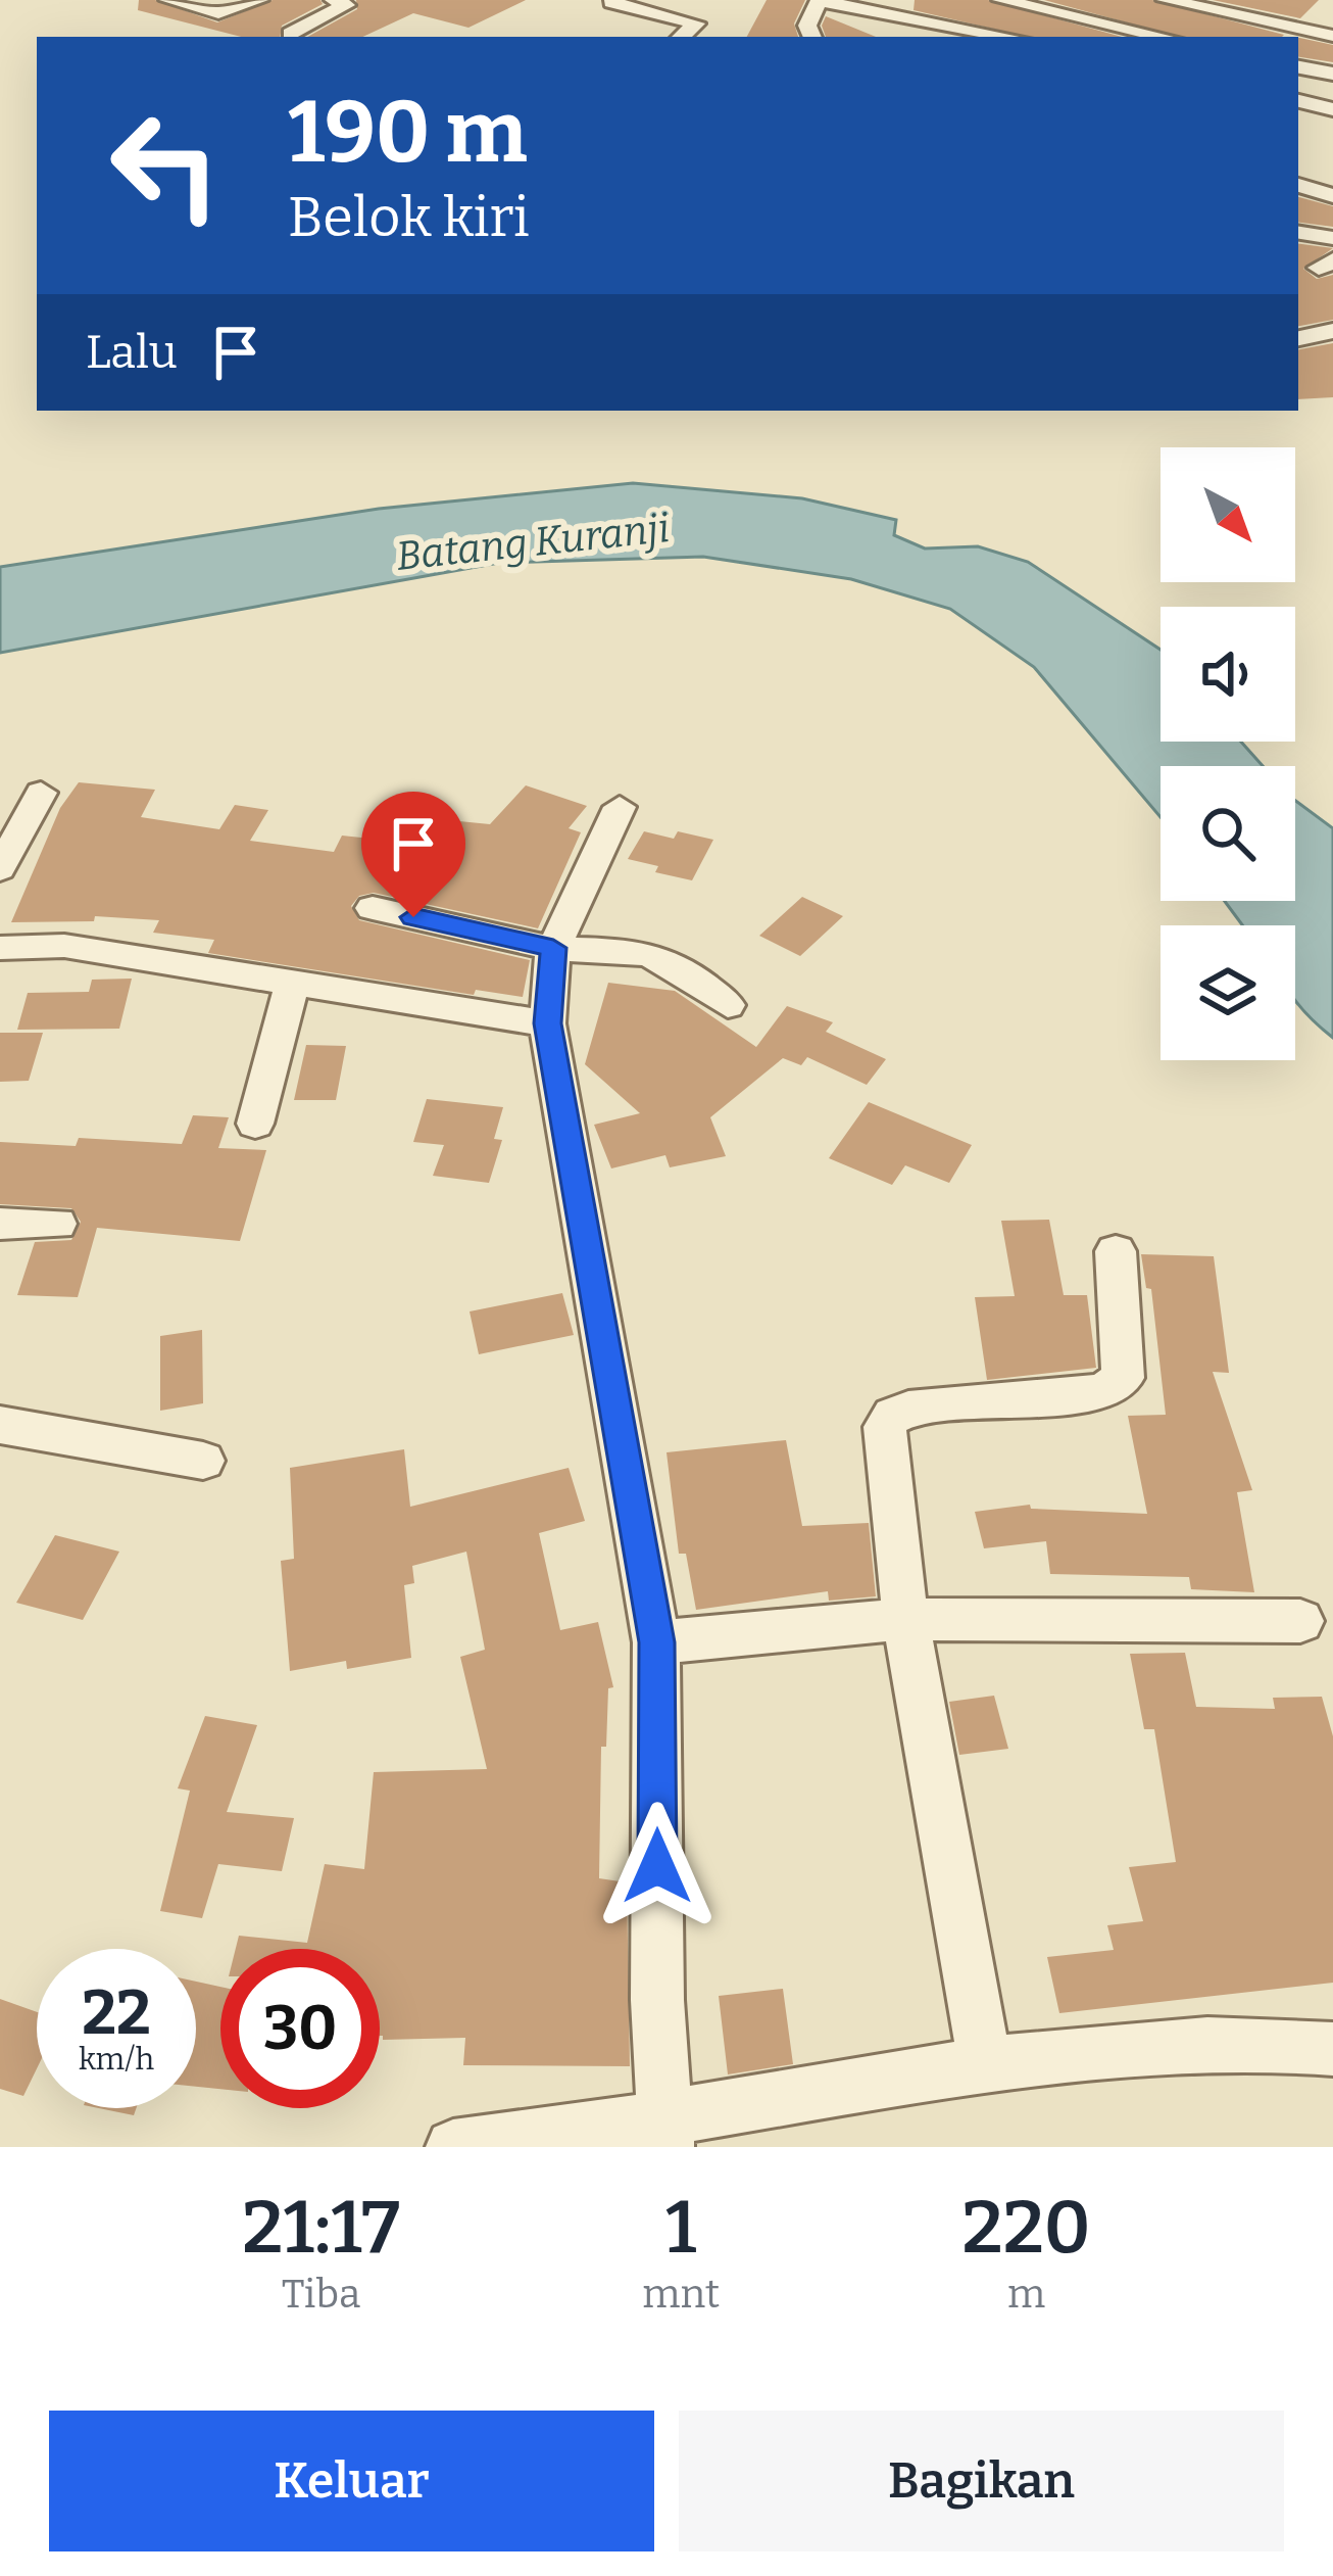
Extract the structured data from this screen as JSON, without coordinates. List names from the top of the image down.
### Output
{
  "water": ["Batang Kuranji"],
  "north": "bottom right",
  "page": {
    "turn": ["190 m", "Belok kiri"],
    "then": "Lalu",
    "speed": "22 km/h",
    "limit": "30",
    "eta": [
      "21:17",
      "Tiba",
      "1",
      "mnt",
      "220",
      "m"
    ],
    "buttons": ["Keluar", "Bagikan"]
  }
}
